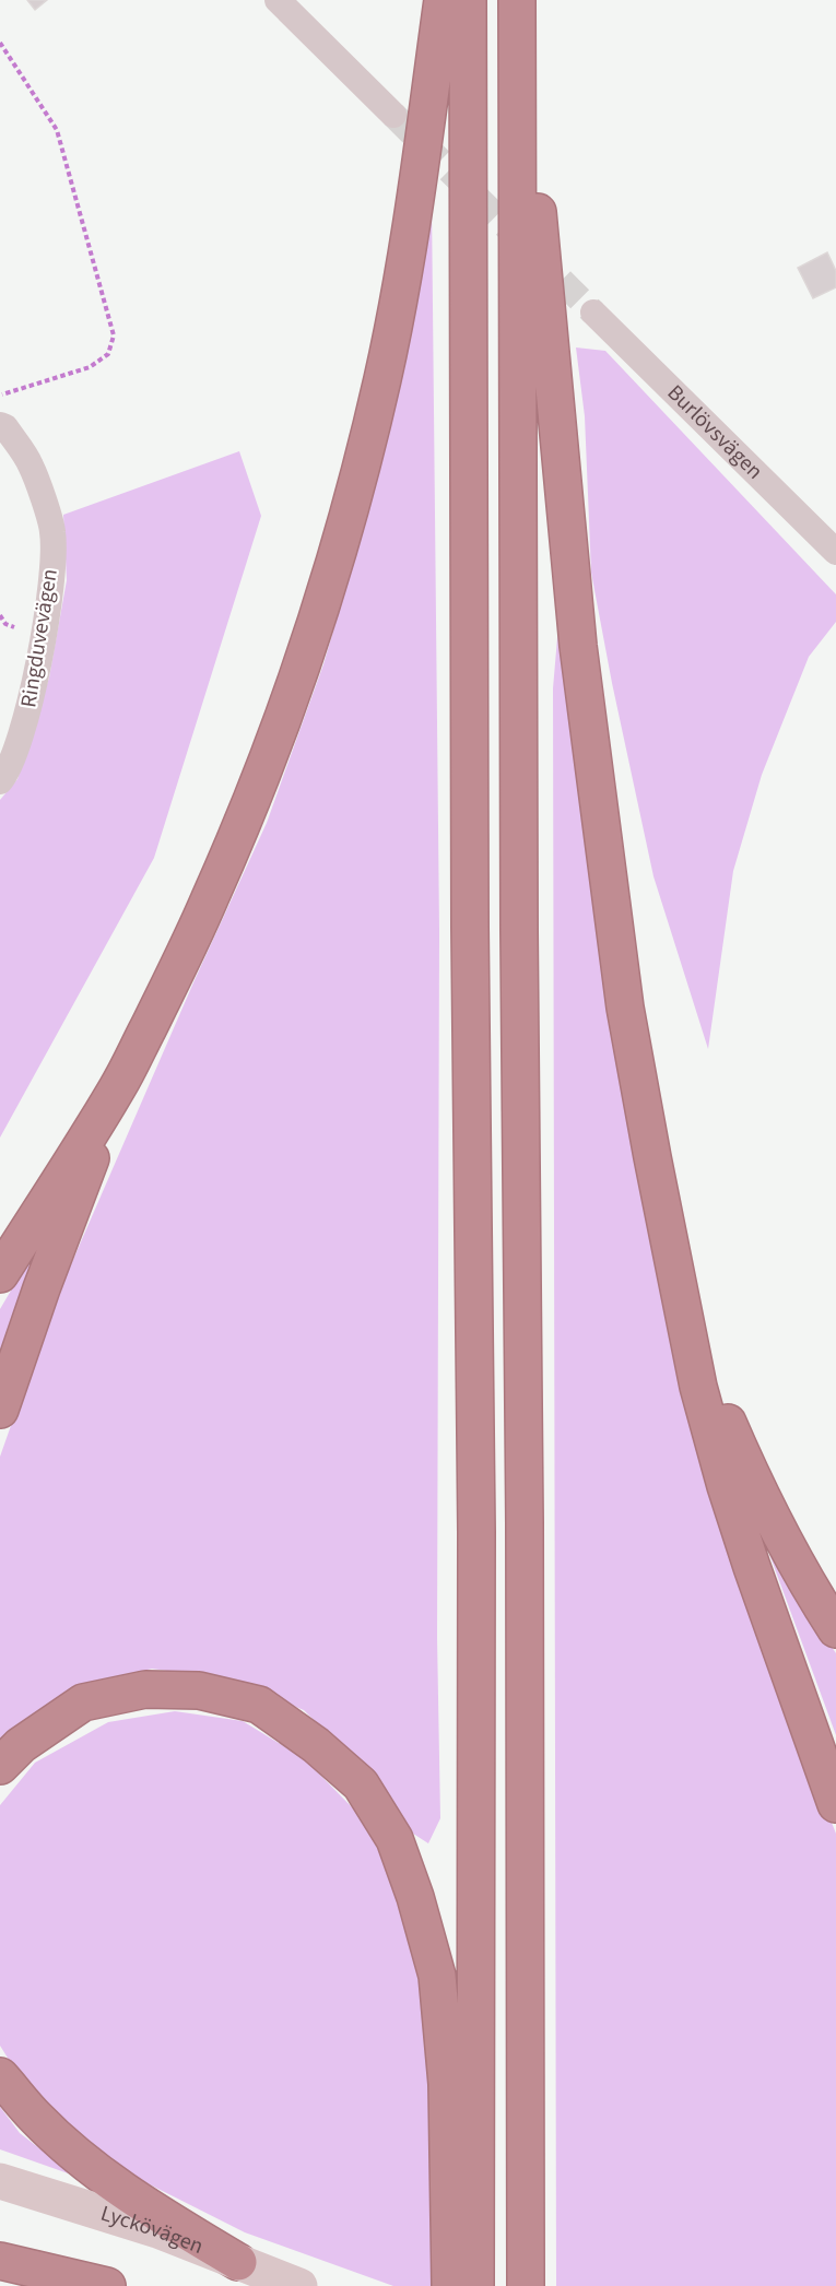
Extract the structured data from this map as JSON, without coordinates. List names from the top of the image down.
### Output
{
  "streets": {
    "main road": ["Lyckövägen"],
    "street": ["Burlövsvägen", "Ringduvevägen"]
  }
}
